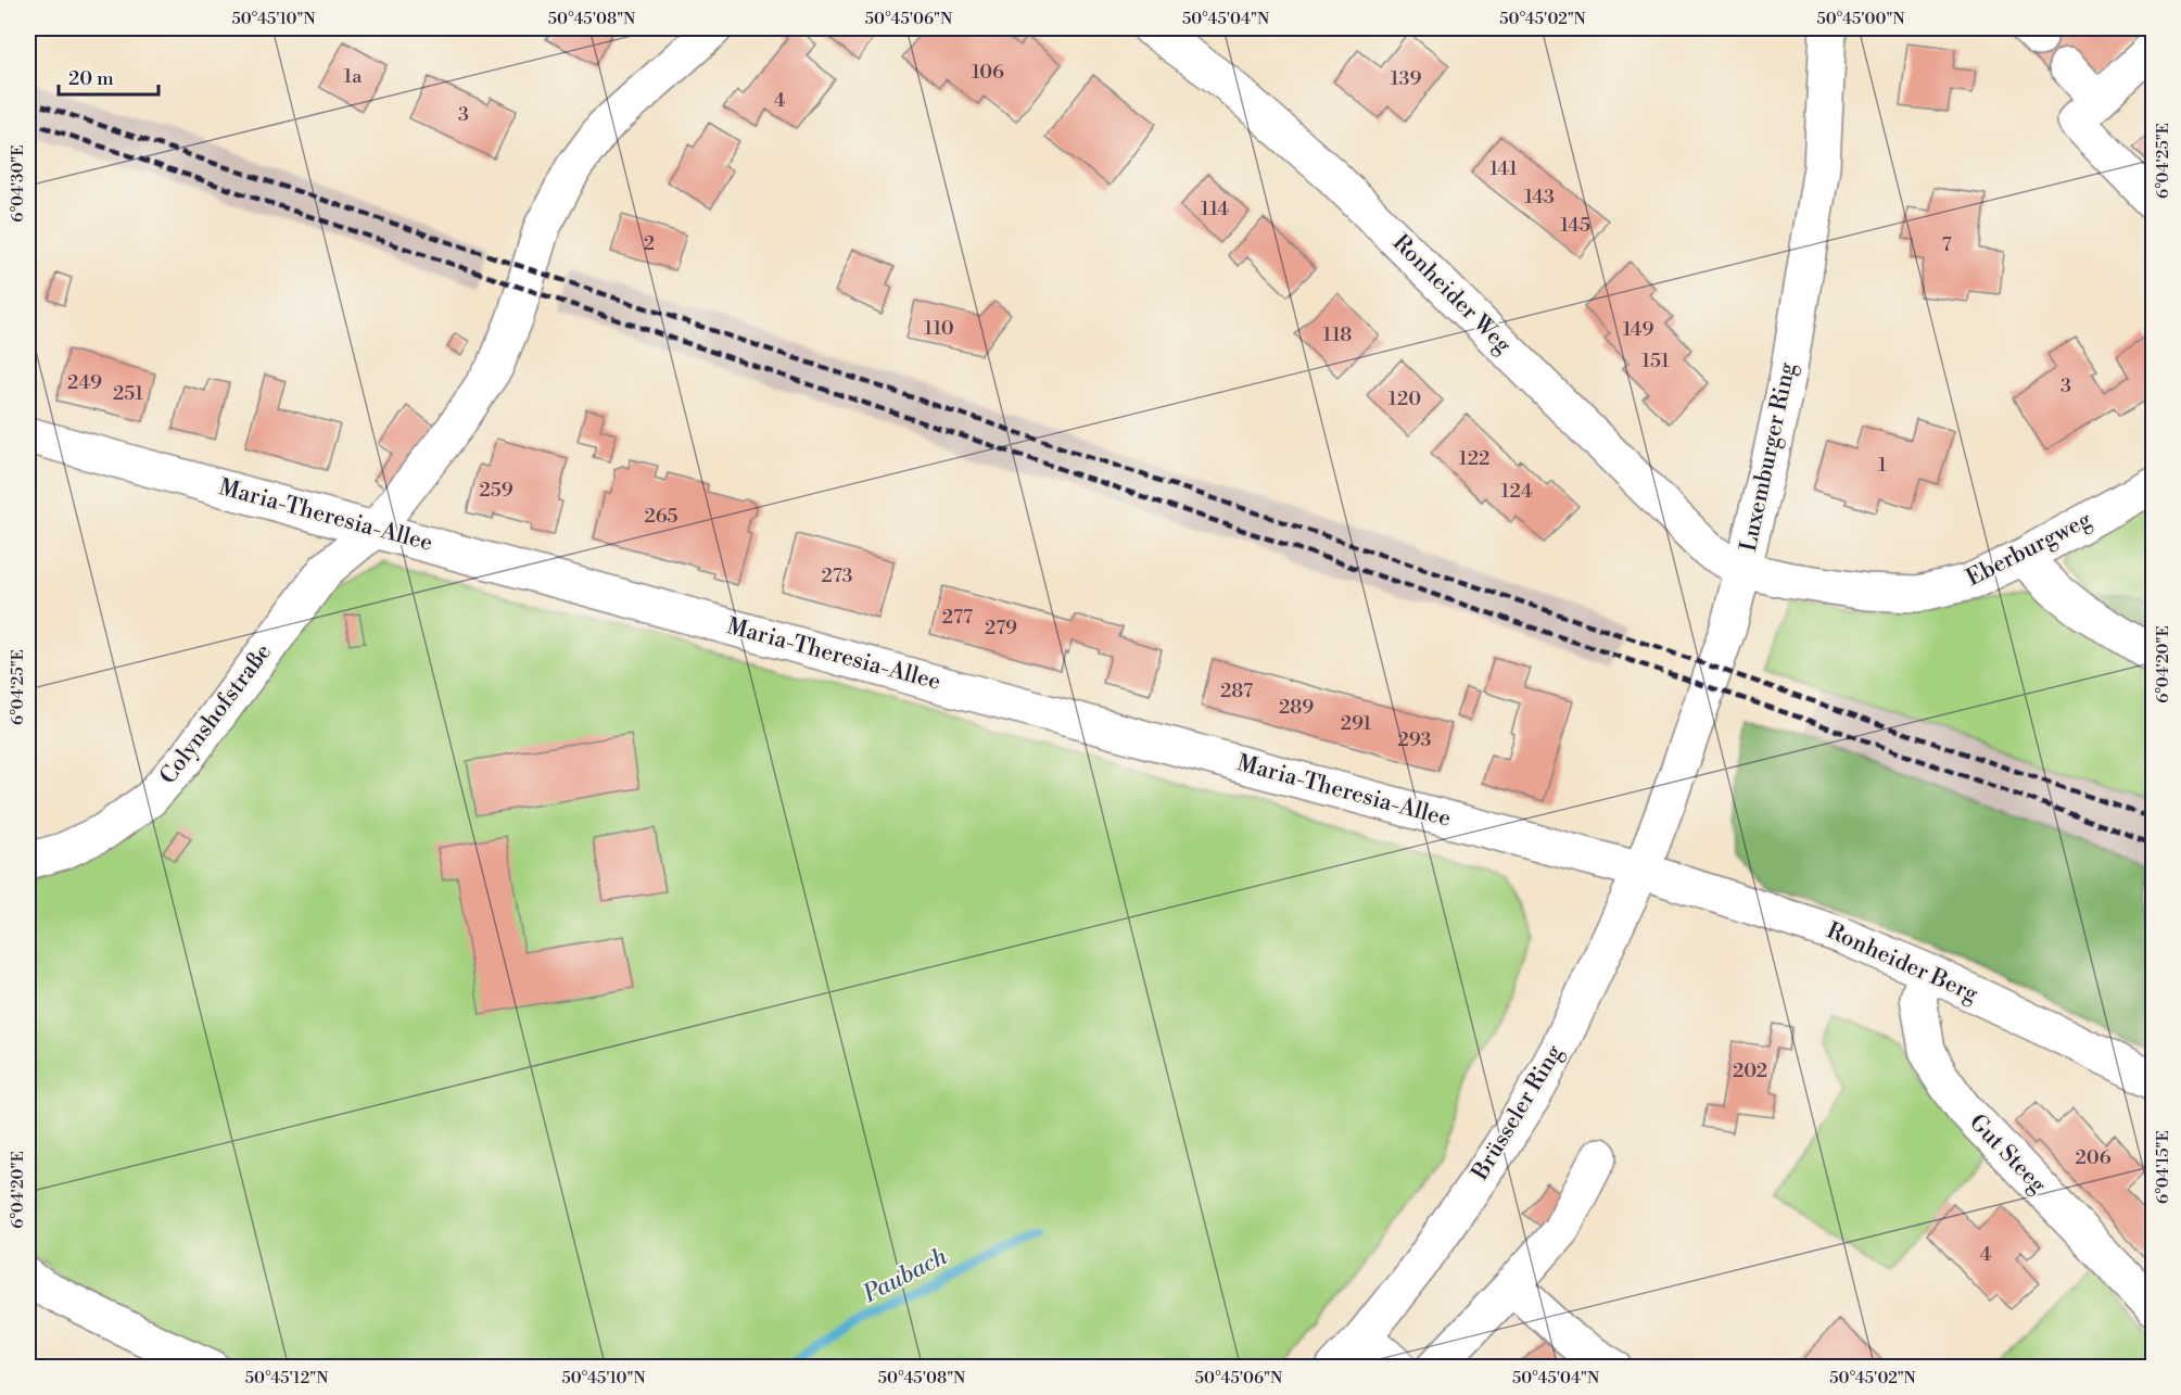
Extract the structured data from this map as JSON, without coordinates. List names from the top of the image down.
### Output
{
  "streets": {
    "street": [
      "Ronheider Weg",
      "Luxemburger Ring",
      "Maria-Theresia-Allee",
      "Eberburgweg",
      "Colynshofstraße",
      "Ronheider Berg",
      "Brüsseler Ring",
      "Gut Steeg"
    ]
  },
  "crossings": [
    ["Ronheider Weg", "Luxemburger Ring"],
    ["Ronheider Weg", "Eberburgweg"],
    ["Luxemburger Ring", "Maria-Theresia-Allee"],
    ["Luxemburger Ring", "Eberburgweg"],
    ["Luxemburger Ring", "Ronheider Berg"],
    ["Luxemburger Ring", "Brüsseler Ring"],
    ["Maria-Theresia-Allee", "Colynshofstraße"],
    ["Maria-Theresia-Allee", "Ronheider Berg"],
    ["Maria-Theresia-Allee", "Brüsseler Ring"],
    ["Ronheider Berg", "Brüsseler Ring"],
    ["Ronheider Berg", "Gut Steeg"]
  ],
  "water": ["Paubach"],
  "house_numbers": [
    "106",
    "1a",
    "139",
    "4",
    "3",
    "141",
    "143",
    "114",
    "145",
    "2",
    "7",
    "110",
    "149",
    "118",
    "151",
    "249",
    "3",
    "251",
    "120",
    "122",
    "1",
    "259",
    "124",
    "265",
    "273",
    "277",
    "279",
    "287",
    "289",
    "291",
    "293",
    "202",
    "206",
    "4"
  ],
  "scale_bar": "20 m",
  "coordinates": [
    "50°45'10\"N",
    "50°45'08\"N",
    "50°45'06\"N",
    "50°45'04\"N",
    "50°45'02\"N",
    "50°45'00\"N",
    "6°04'25\"E",
    "6°04'30\"E",
    "6°04'20\"E",
    "6°04'15\"E",
    "50°45'12\"N"
  ]
}
